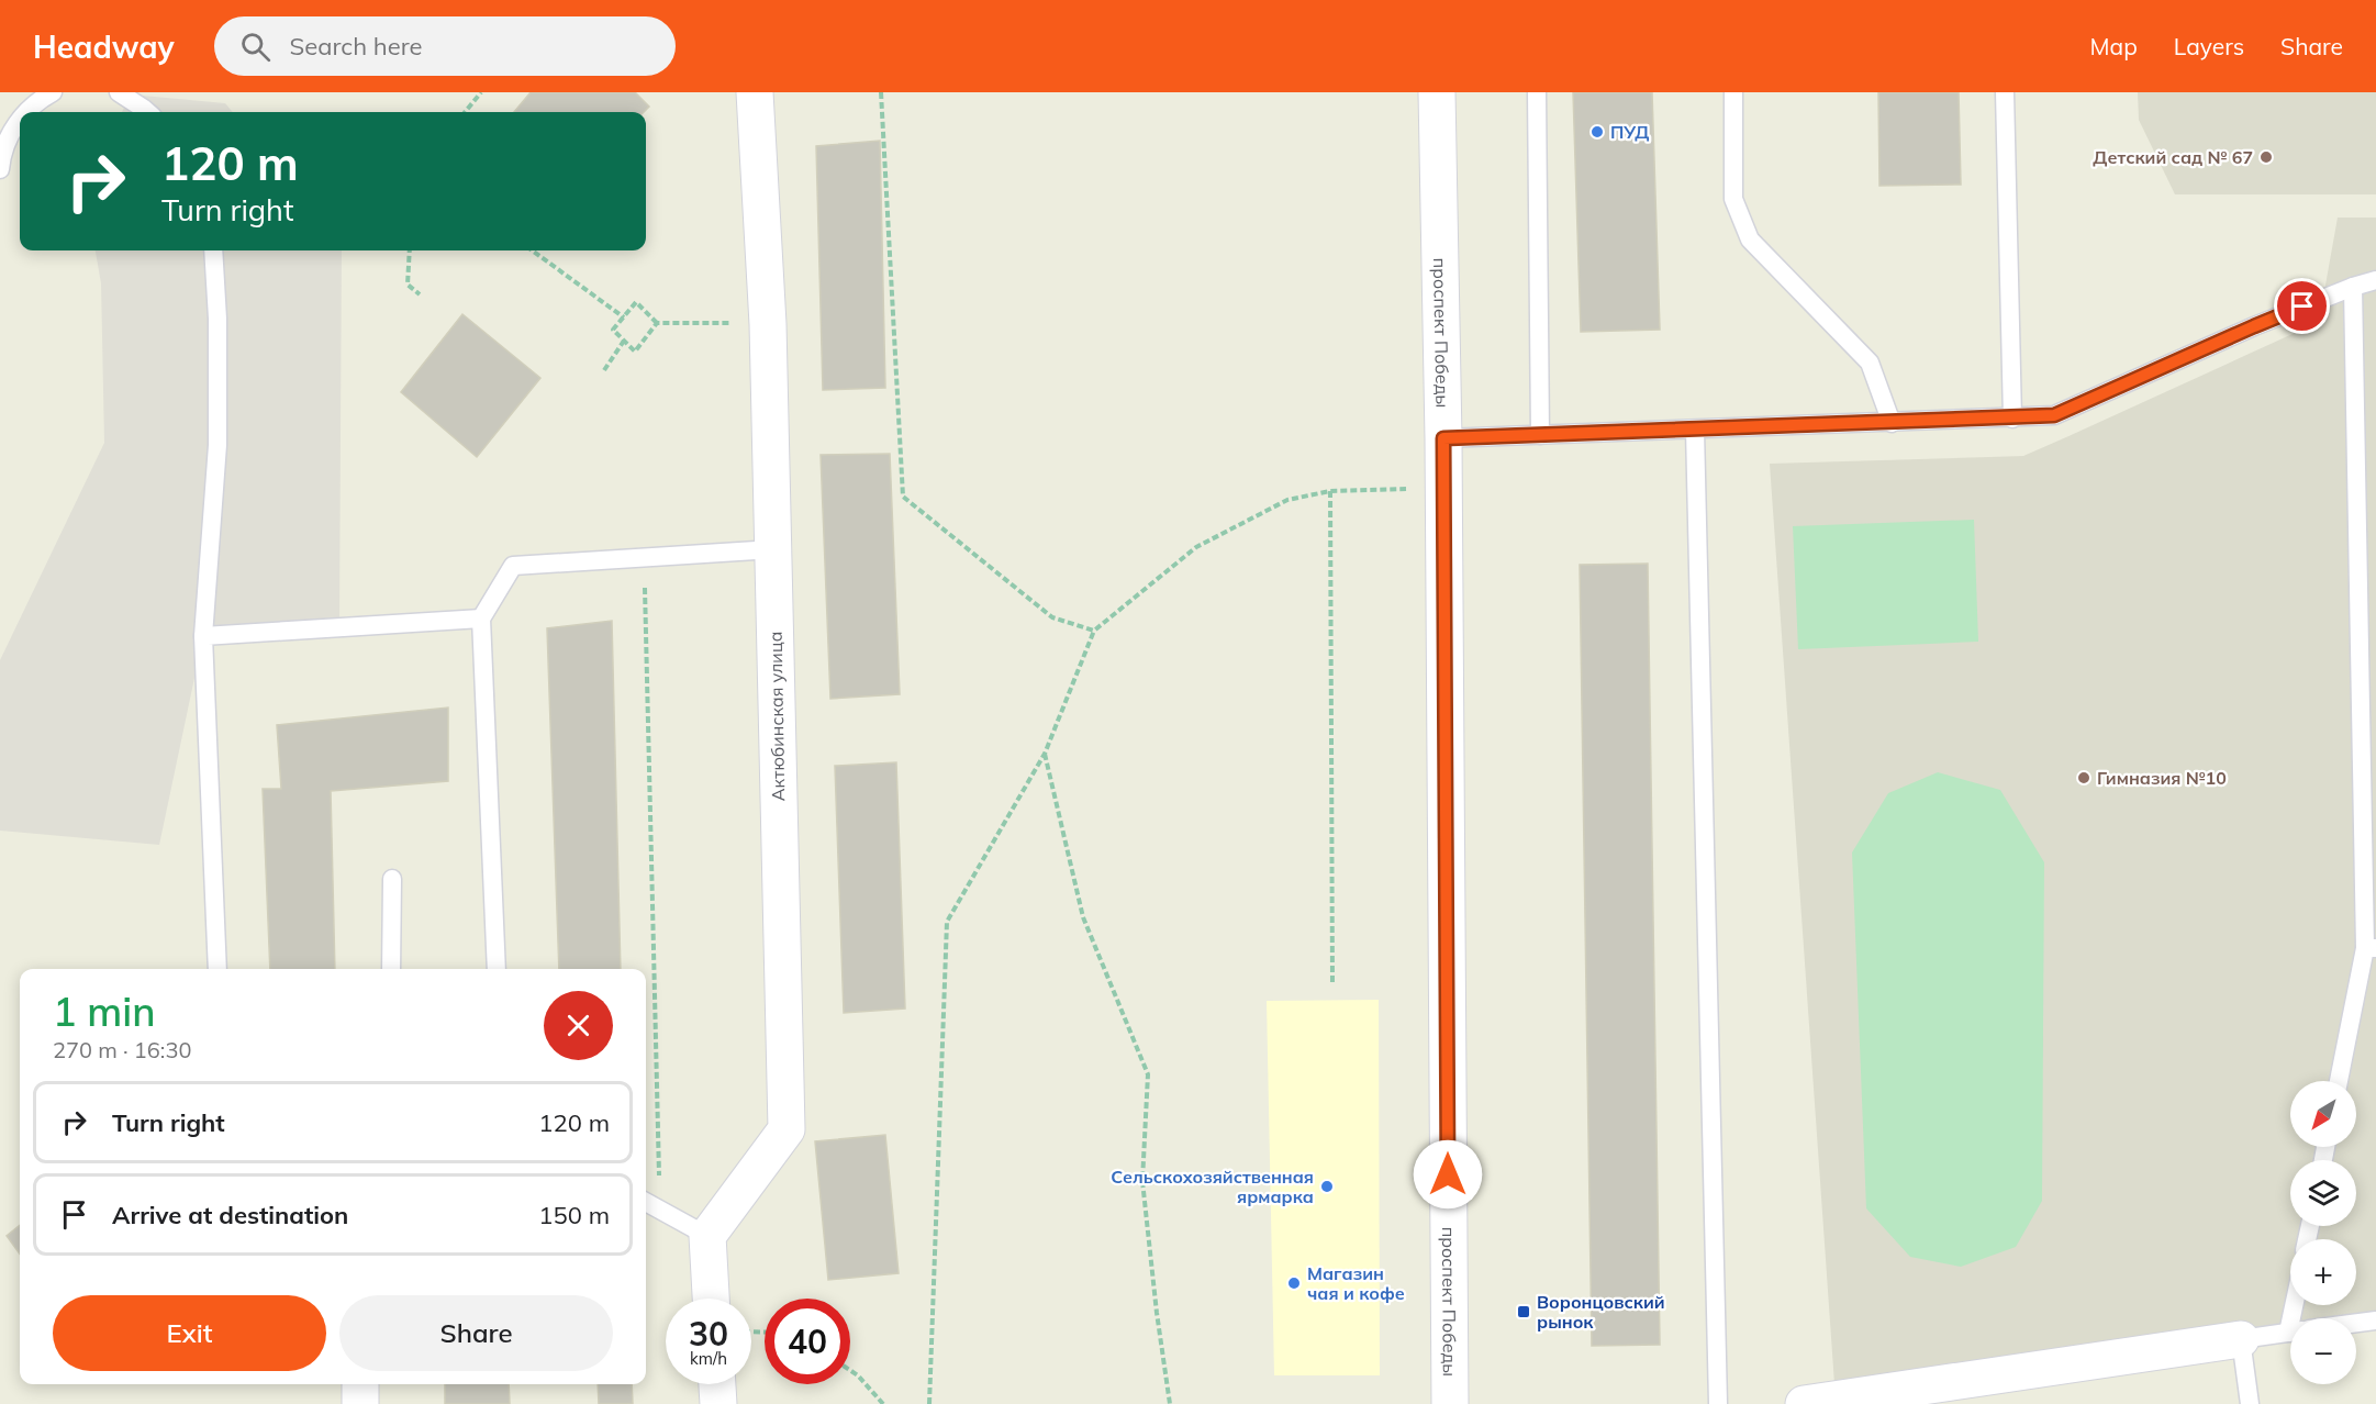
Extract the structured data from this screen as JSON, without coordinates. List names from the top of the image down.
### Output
{
  "streets": {
    "street": ["проспект Победы", "Актюбинская улица"]
  },
  "places": {
    "other": [
      "ПУД",
      "Детский сад № 67",
      "Гимназия №10",
      "Сельскохозяйственная ярмарка",
      "Магазин чая и кофе"
    ],
    "transit": ["Воронцовский рынок"]
  },
  "north": "bottom left",
  "page": {
    "header": "Headway",
    "search": "Search here",
    "nav": ["Map", "Layers", "Share"],
    "turn": ["120 m", "Turn right"],
    "heading": ["1 min", "270 m · 16:30"],
    "map_buttons": ["+", "−"],
    "list": [
      {
        "name": "Turn right",
        "value": "120 m"
      },
      {
        "name": "Arrive at destination",
        "value": "150 m"
      }
    ],
    "buttons": ["Exit", "Share"],
    "speed": "30 km/h",
    "limit": "40"
  }
}
